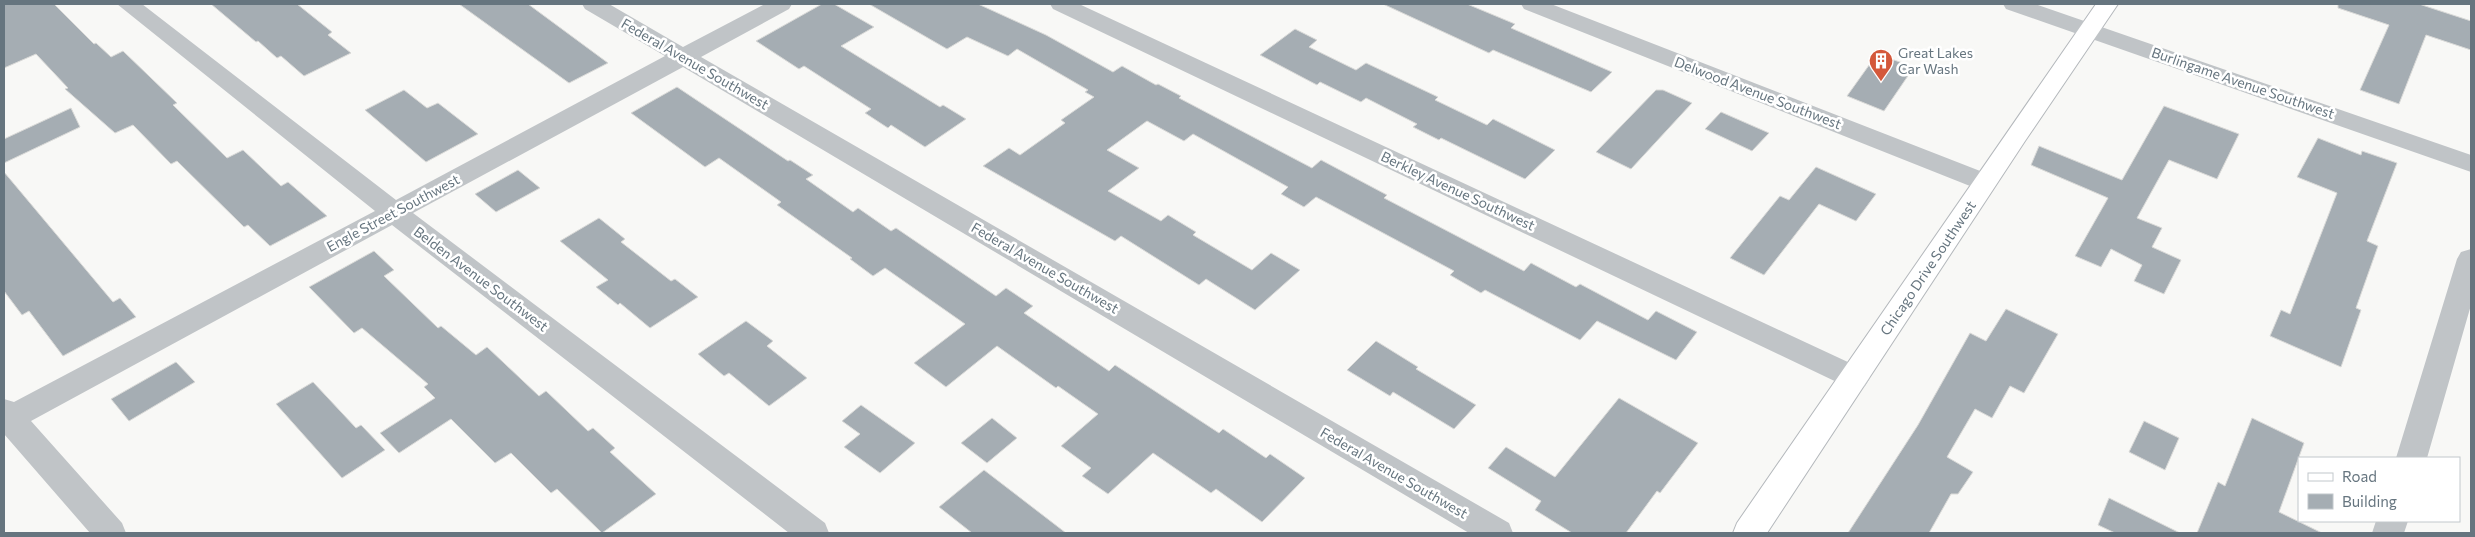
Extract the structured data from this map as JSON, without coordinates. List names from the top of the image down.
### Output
{
  "streets": {
    "main road": ["Chicago Drive Southwest"],
    "street": [
      "Federal Avenue Southwest",
      "Burlingame Avenue Southwest",
      "Delwood Avenue Southwest",
      "Berkley Avenue Southwest",
      "Engle Street Southwest",
      "Belden Avenue Southwest"
    ]
  },
  "crossings": [
    ["Federal Avenue Southwest", "Engle Street Southwest"],
    ["Burlingame Avenue Southwest", "Chicago Drive Southwest"],
    ["Delwood Avenue Southwest", "Chicago Drive Southwest"],
    ["Berkley Avenue Southwest", "Chicago Drive Southwest"],
    ["Engle Street Southwest", "Belden Avenue Southwest"]
  ],
  "places": {
    "building": ["Great Lakes Car Wash"]
  },
  "legend": ["Road", "Building"]
}
